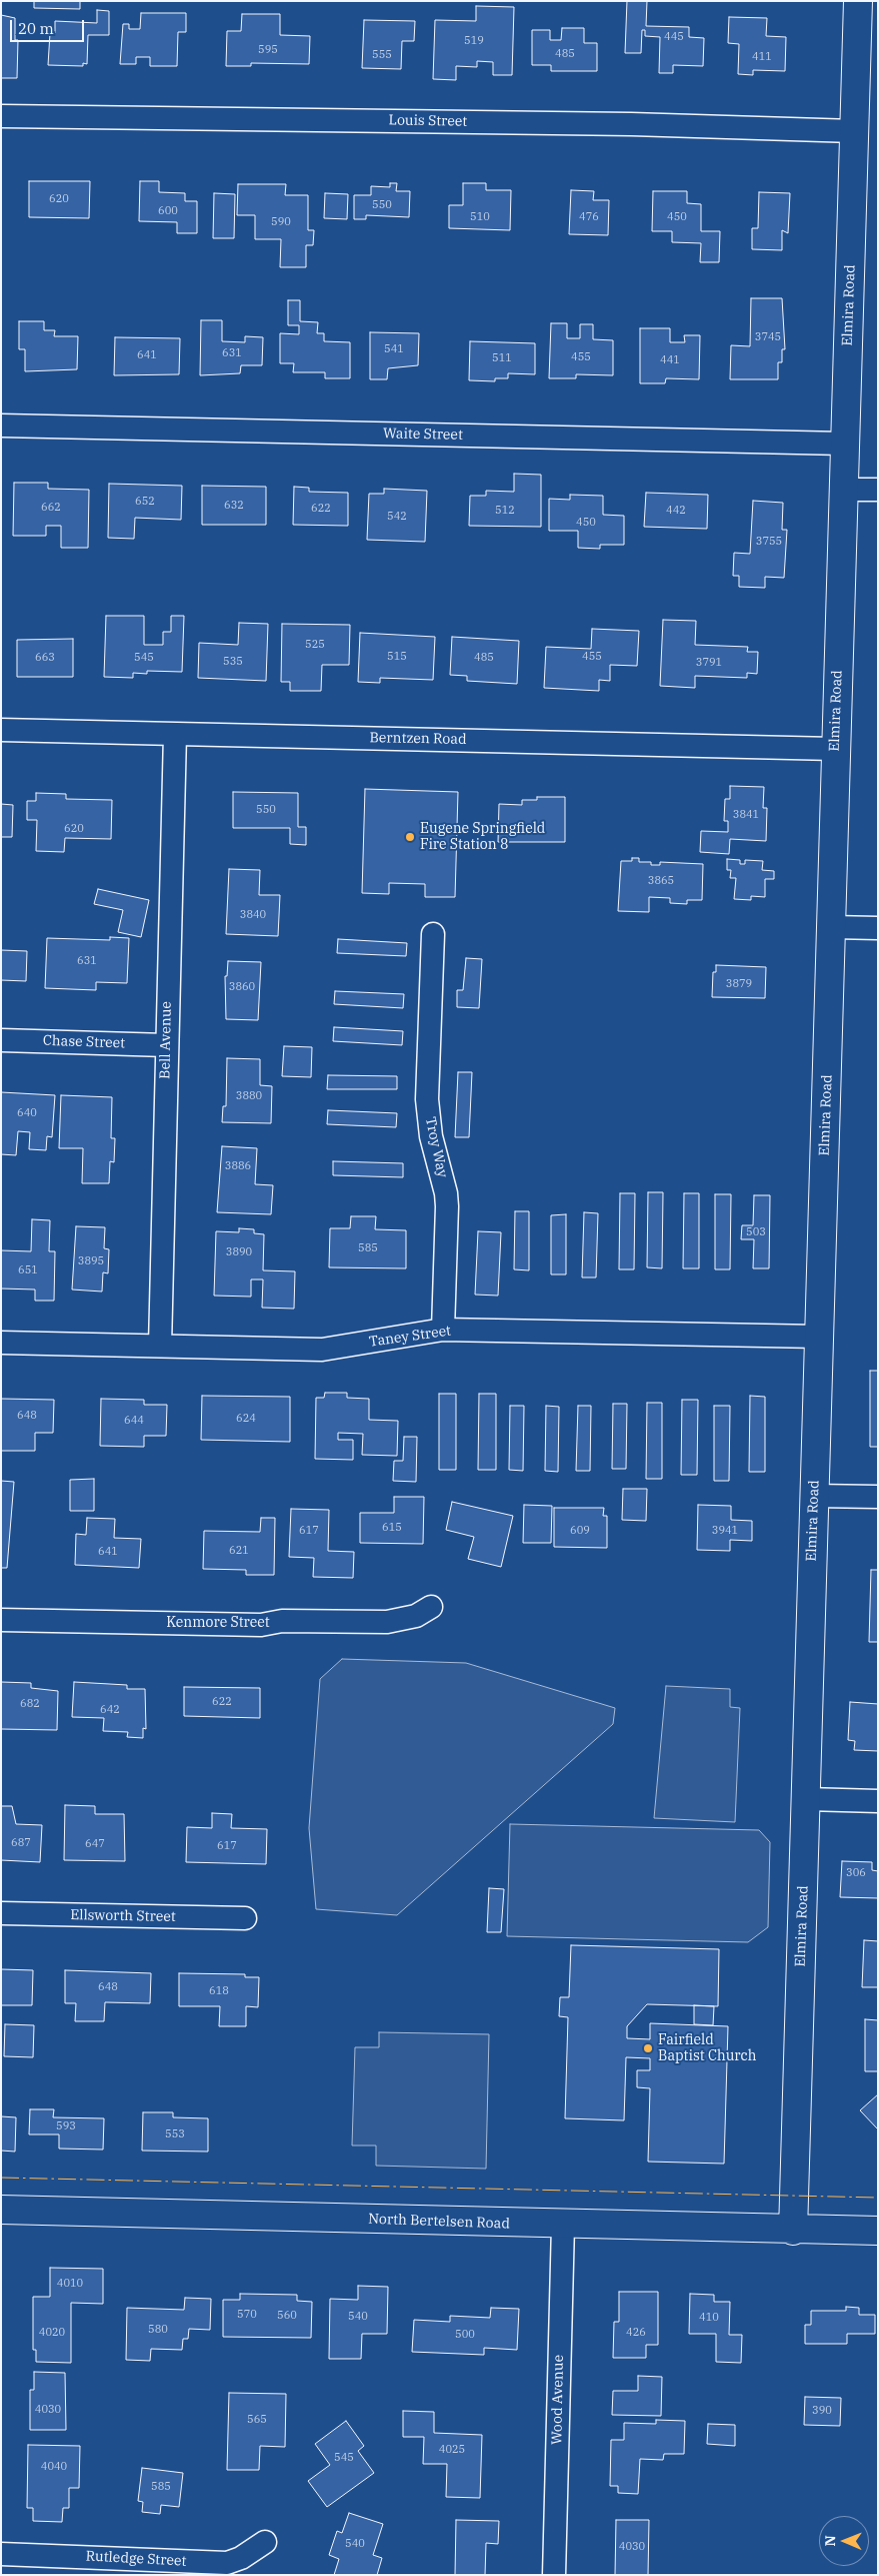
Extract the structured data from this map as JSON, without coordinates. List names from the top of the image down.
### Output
{
  "streets": {
    "street": [
      "Louis Street",
      "Elmira Road",
      "Waite Street",
      "Berntzen Road",
      "Bell Avenue",
      "Chase Street",
      "Troy Way",
      "Taney Street",
      "Kenmore Street",
      "Ellsworth Street",
      "North Bertelsen Road",
      "Wood Avenue",
      "Rutledge Street"
    ]
  },
  "crossings": [
    ["Louis Street", "Elmira Road"],
    ["Elmira Road", "Waite Street"],
    ["Elmira Road", "Berntzen Road"],
    ["Elmira Road", "Taney Street"],
    ["Elmira Road", "North Bertelsen Road"],
    ["Berntzen Road", "Bell Avenue"],
    ["Bell Avenue", "Chase Street"],
    ["Bell Avenue", "Taney Street"],
    ["Troy Way", "Taney Street"],
    ["North Bertelsen Road", "Wood Avenue"]
  ],
  "places": ["Eugene Springfield Fire Station 8", "Fairfield Baptist Church"],
  "house_numbers": [
    "445",
    "519",
    "595",
    "485",
    "555",
    "411",
    "620",
    "550",
    "600",
    "510",
    "476",
    "450",
    "590",
    "3745",
    "541",
    "631",
    "641",
    "455",
    "511",
    "441",
    "652",
    "632",
    "662",
    "622",
    "512",
    "442",
    "542",
    "450",
    "3755",
    "525",
    "515",
    "455",
    "663",
    "545",
    "485",
    "535",
    "3791",
    "550",
    "3841",
    "620",
    "3865",
    "3840",
    "631",
    "3879",
    "3860",
    "3880",
    "640",
    "3886",
    "503",
    "585",
    "3890",
    "3895",
    "651",
    "648",
    "624",
    "644",
    "615",
    "617",
    "609",
    "3941",
    "621",
    "641",
    "622",
    "682",
    "642",
    "687",
    "647",
    "617",
    "306",
    "648",
    "618",
    "593",
    "553",
    "4010",
    "570",
    "560",
    "540",
    "410",
    "580",
    "4020",
    "426",
    "500",
    "4030",
    "390",
    "565",
    "4025",
    "545",
    "4040",
    "585",
    "540",
    "4030"
  ],
  "scale_bar": "20 m",
  "north": "left"
}
